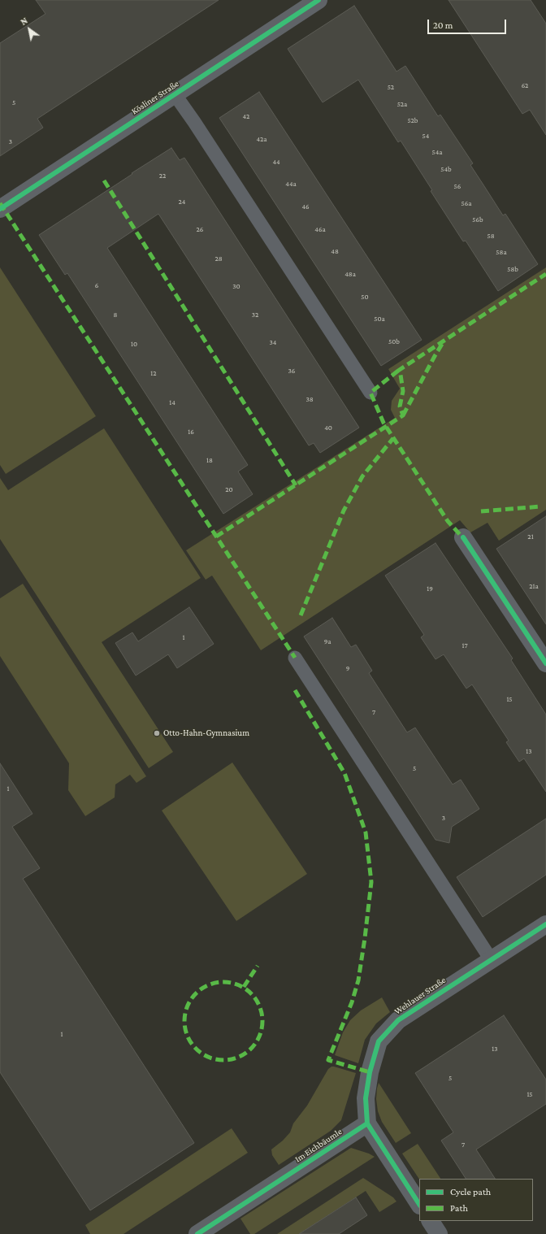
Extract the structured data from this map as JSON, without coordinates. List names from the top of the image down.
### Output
{
  "streets": {
    "street": ["Kösliner Straße", "Wehlauer Straße", "Im Eichbäumle"]
  },
  "crossings": [
    ["Wehlauer Straße", "Im Eichbäumle"]
  ],
  "places": ["Otto-Hahn-Gymnasium"],
  "house_numbers": [
    "62",
    "52",
    "5",
    "52a",
    "42",
    "52b",
    "54",
    "42a",
    "3",
    "54a",
    "44",
    "54b",
    "22",
    "44a",
    "56",
    "24",
    "56a",
    "46",
    "56b",
    "26",
    "46a",
    "58",
    "48",
    "58a",
    "28",
    "58b",
    "48a",
    "6",
    "30",
    "50",
    "8",
    "32",
    "50a",
    "50b",
    "34",
    "10",
    "36",
    "12",
    "38",
    "14",
    "40",
    "16",
    "18",
    "20",
    "21",
    "21a",
    "19",
    "1",
    "9a",
    "17",
    "9",
    "15",
    "7",
    "13",
    "5",
    "1",
    "3",
    "1",
    "13",
    "5",
    "15",
    "7"
  ],
  "legend": ["Cycle path", "Path"],
  "scale_bar": "20 m",
  "north": "top left"
}
